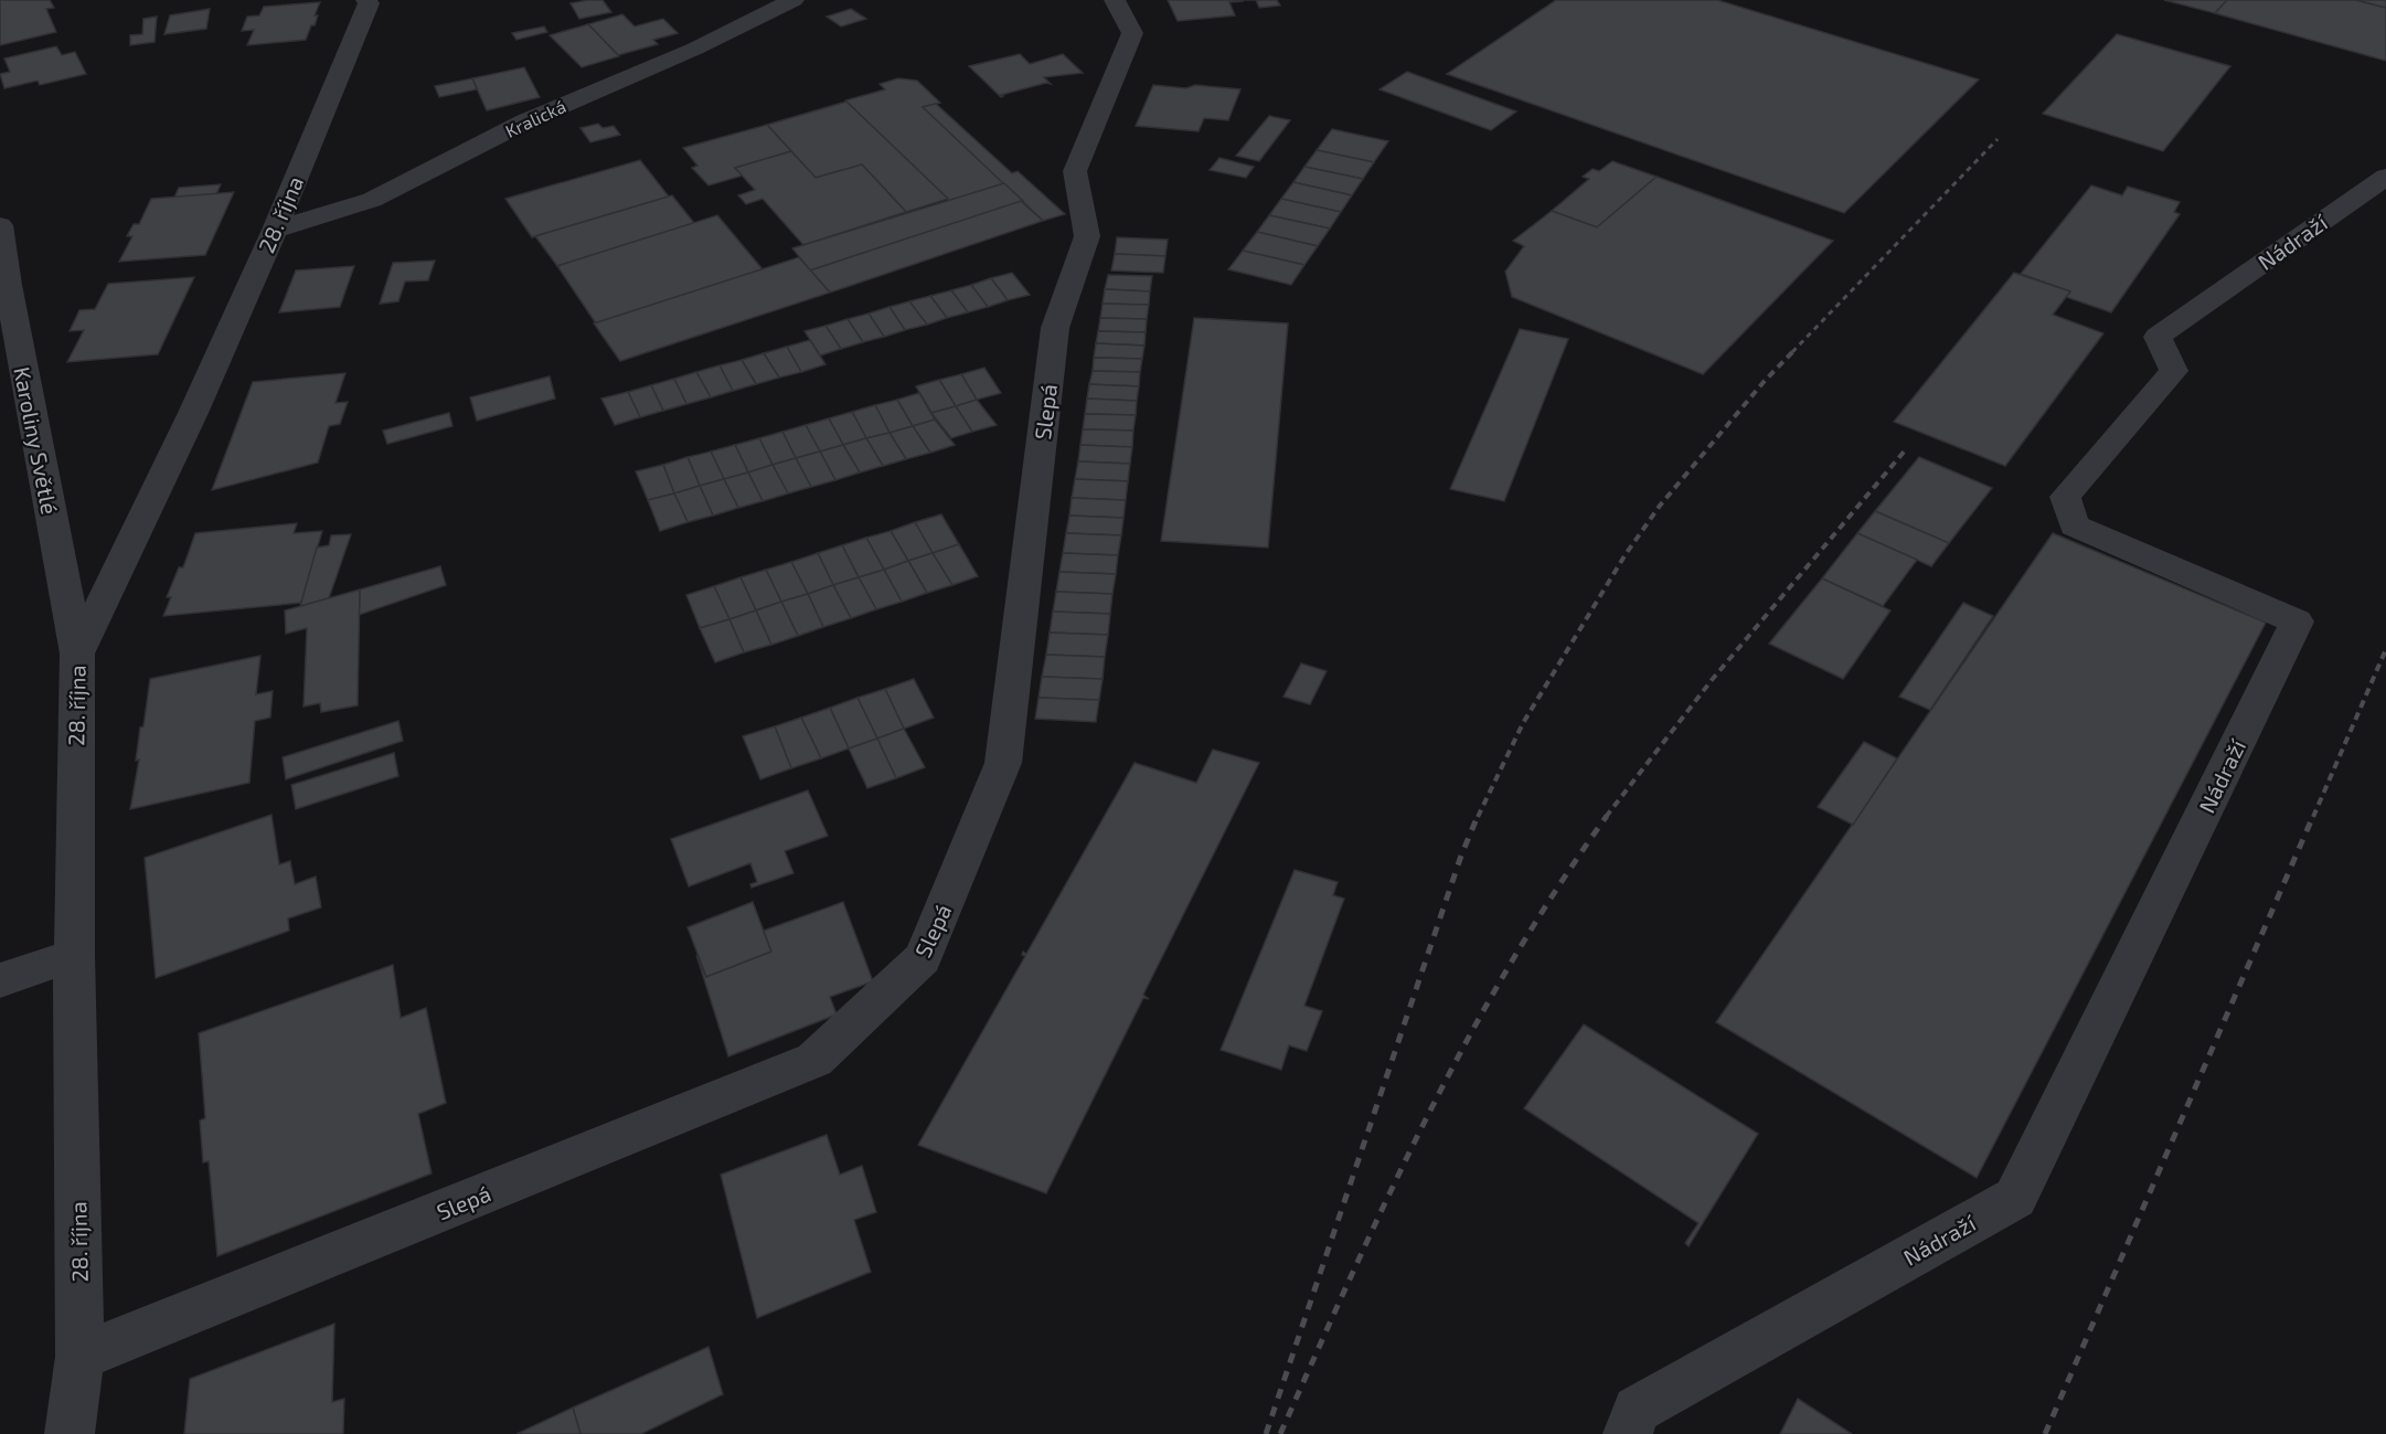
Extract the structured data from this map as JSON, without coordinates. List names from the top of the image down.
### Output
{
  "streets": {
    "street": [
      "Kralická",
      "28. října",
      "Nádraží",
      "Slepá",
      "Karoliny Světlé"
    ]
  },
  "crossings": [
    ["Kralická", "28. října"],
    ["28. října", "Slepá"],
    ["28. října", "Karoliny Světlé"]
  ]
}
